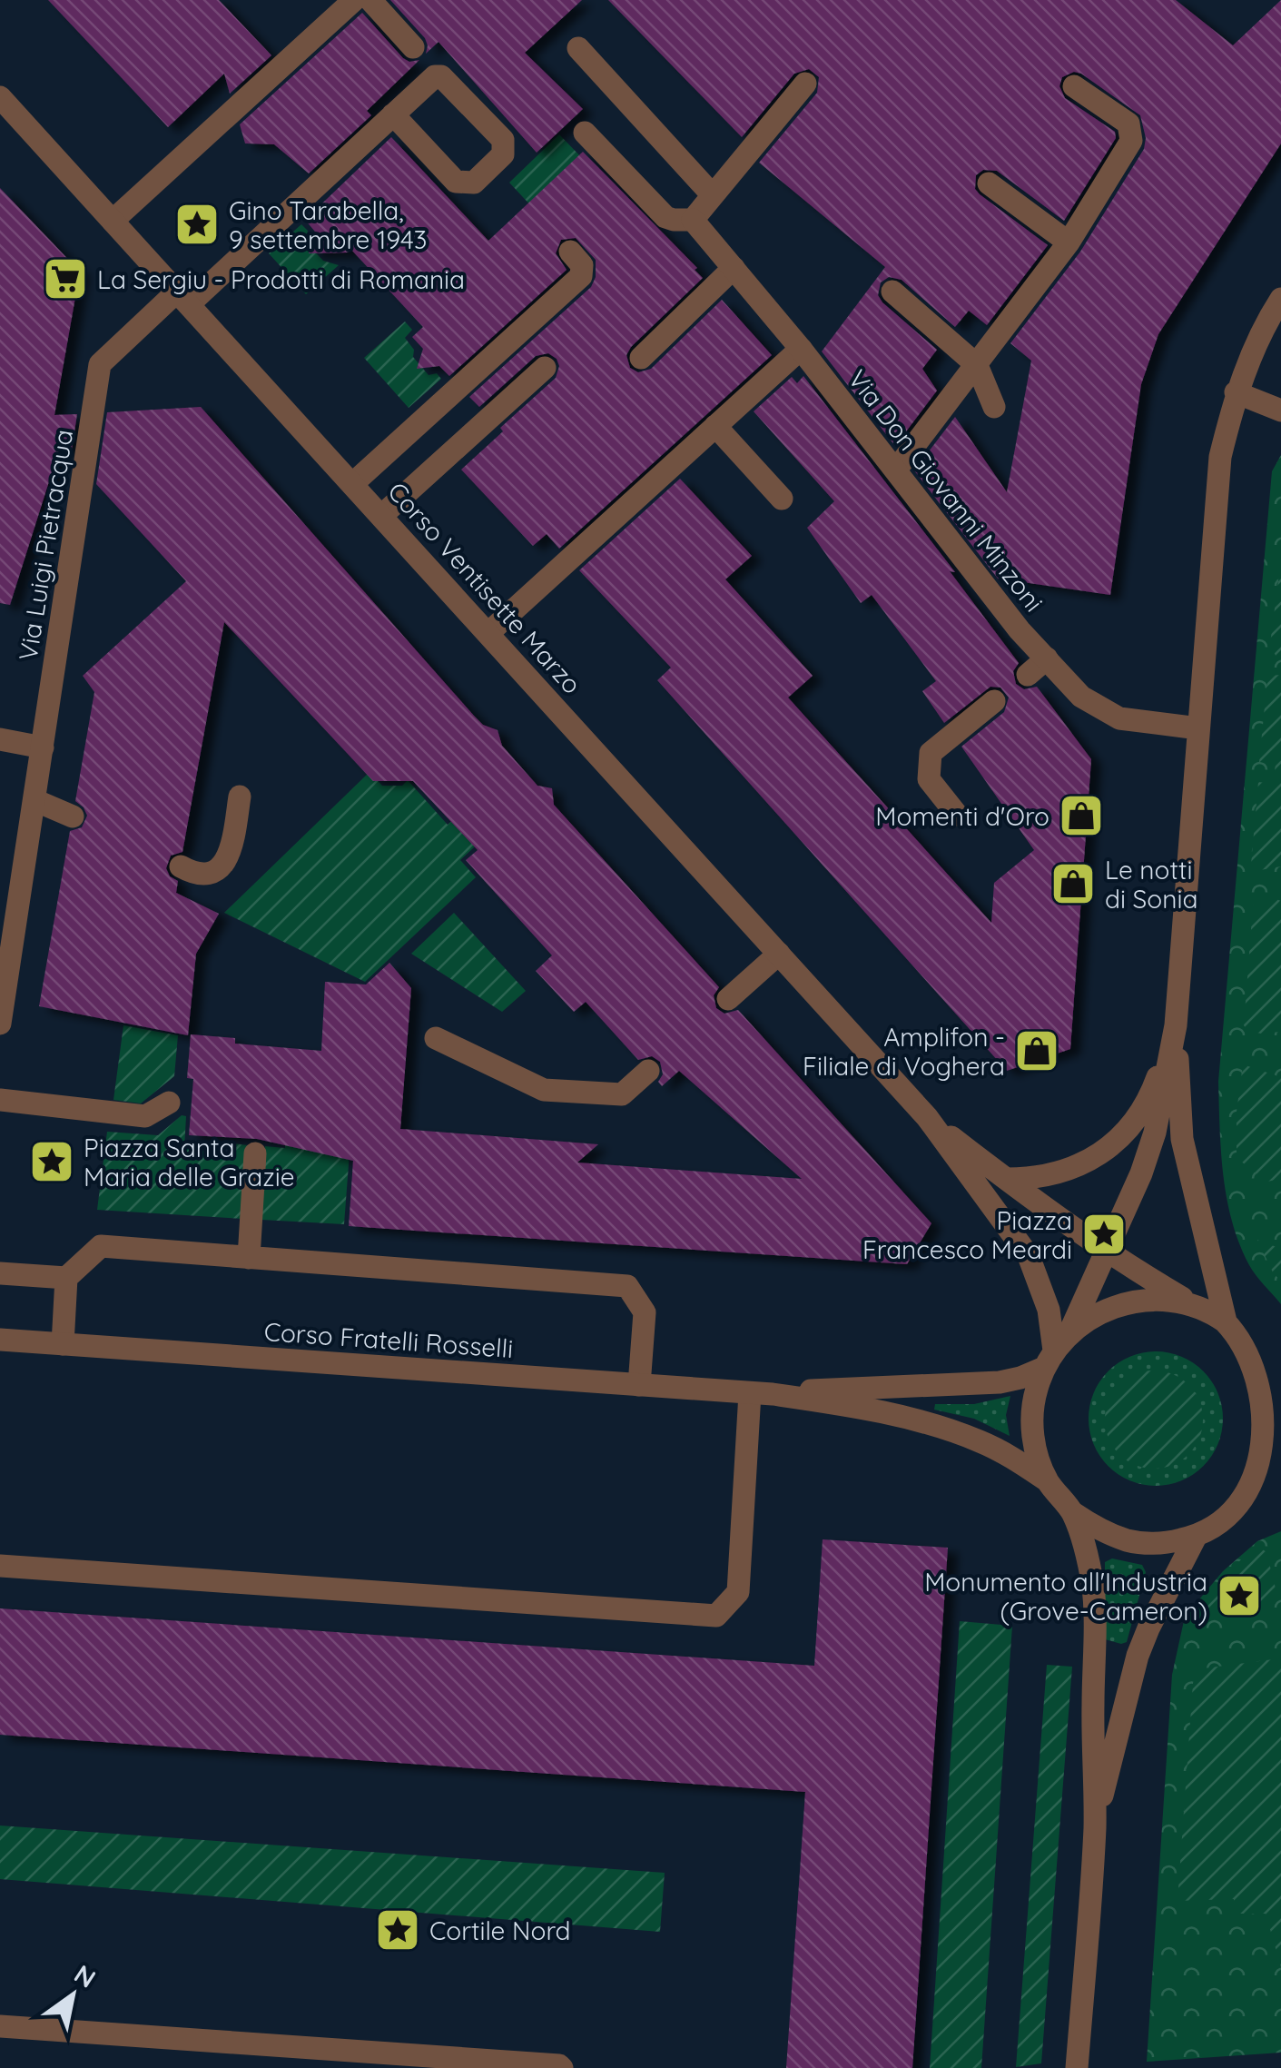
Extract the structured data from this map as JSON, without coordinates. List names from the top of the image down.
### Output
{
  "streets": {
    "street": [
      "Via Don Giovanni Minzoni",
      "Via Luigi Pietracqua",
      "Corso Ventisette Marzo",
      "Corso Fratelli Rosselli"
    ]
  },
  "crossings": [
    ["Via Luigi Pietracqua", "Corso Ventisette Marzo"],
    ["Corso Ventisette Marzo", "Corso Fratelli Rosselli"]
  ],
  "places": {
    "place": [
      "Gino Tarabella, 9 settembre 1943",
      "Piazza Santa Maria delle Grazie",
      "Piazza Francesco Meardi",
      "Monumento all'Industria (Grove-Cameron)",
      "Cortile Nord"
    ],
    "supermarket": ["La Sergiu - Prodotti di Romania"],
    "shop": ["Momenti d'Oro", "Le notti di Sonia", "Amplifon - Filiale di Voghera"]
  },
  "north": "top right"
}
